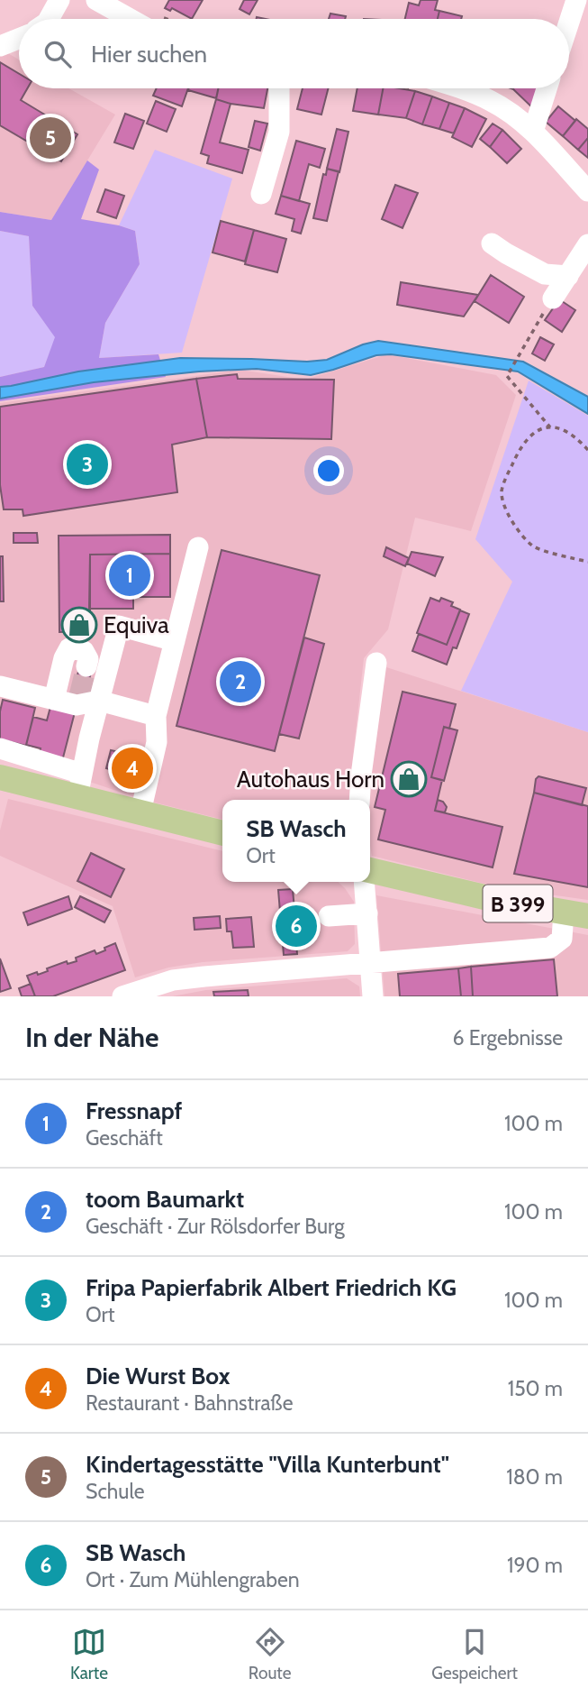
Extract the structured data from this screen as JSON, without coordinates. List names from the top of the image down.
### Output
{
  "streets": {
    "main road": ["B 399"]
  },
  "places": {
    "shop": ["Equiva", "Autohaus Horn"]
  },
  "page": {
    "search": "Hier suchen",
    "pins": [
      "5",
      "3",
      "1",
      "2",
      "4",
      "6"
    ],
    "popup": ["SB Wasch", "Ort"],
    "heading": ["In der Nähe", "6 Ergebnisse"],
    "list": [
      {
        "mark": "1",
        "name": "Fressnapf",
        "note": "Geschäft",
        "value": "100 m"
      },
      {
        "mark": "2",
        "name": "toom Baumarkt",
        "note": "Geschäft · Zur Rölsdorfer Burg",
        "value": "100 m"
      },
      {
        "mark": "3",
        "name": "Fripa Papierfabrik Albert Friedrich KG",
        "note": "Ort",
        "value": "100 m"
      },
      {
        "mark": "4",
        "name": "Die Wurst Box",
        "note": "Restaurant · Bahnstraße",
        "value": "150 m"
      },
      {
        "mark": "5",
        "name": "Kindertagesstätte \"Villa Kunterbunt\"",
        "note": "Schule",
        "value": "180 m"
      },
      {
        "mark": "6",
        "name": "SB Wasch",
        "note": "Ort · Zum Mühlengraben",
        "value": "190 m"
      }
    ],
    "nav": ["Karte", "Route", "Gespeichert"]
  }
}
